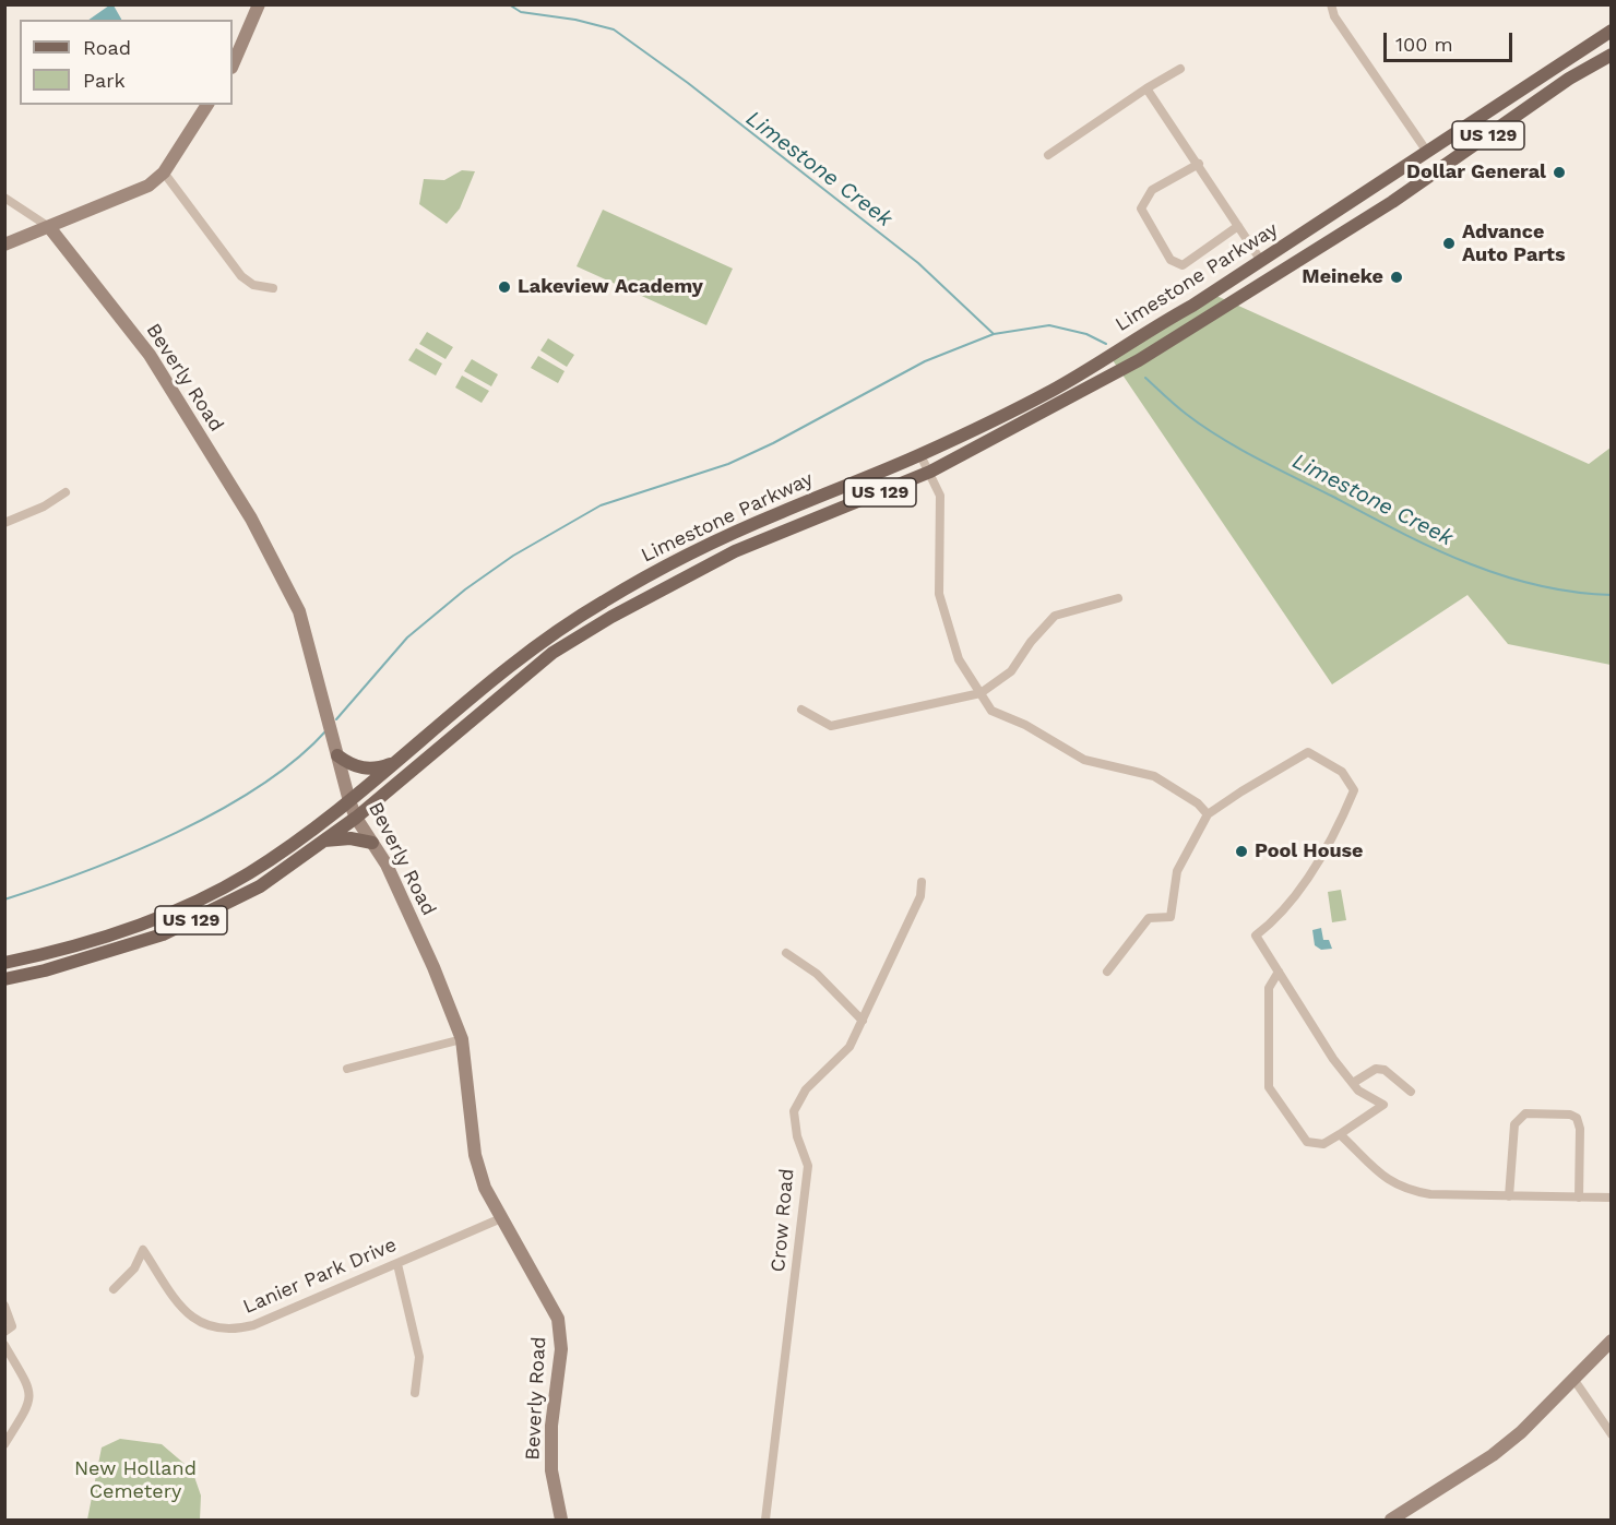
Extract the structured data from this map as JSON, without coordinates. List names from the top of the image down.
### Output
{
  "streets": {
    "main road": ["US 129", "Limestone Parkway"],
    "street": ["Beverly Road", "Crow Road", "Lanier Park Drive"]
  },
  "crossings": [
    ["Limestone Parkway", "Beverly Road"],
    ["Beverly Road", "Lanier Park Drive"]
  ],
  "water": ["Limestone Creek"],
  "parks": ["New Holland Cemetery"],
  "places": [
    "Dollar General",
    "Advance Auto Parts",
    "Meineke",
    "Lakeview Academy",
    "Pool House"
  ],
  "legend": ["Road", "Park"],
  "scale_bar": "100 m"
}
